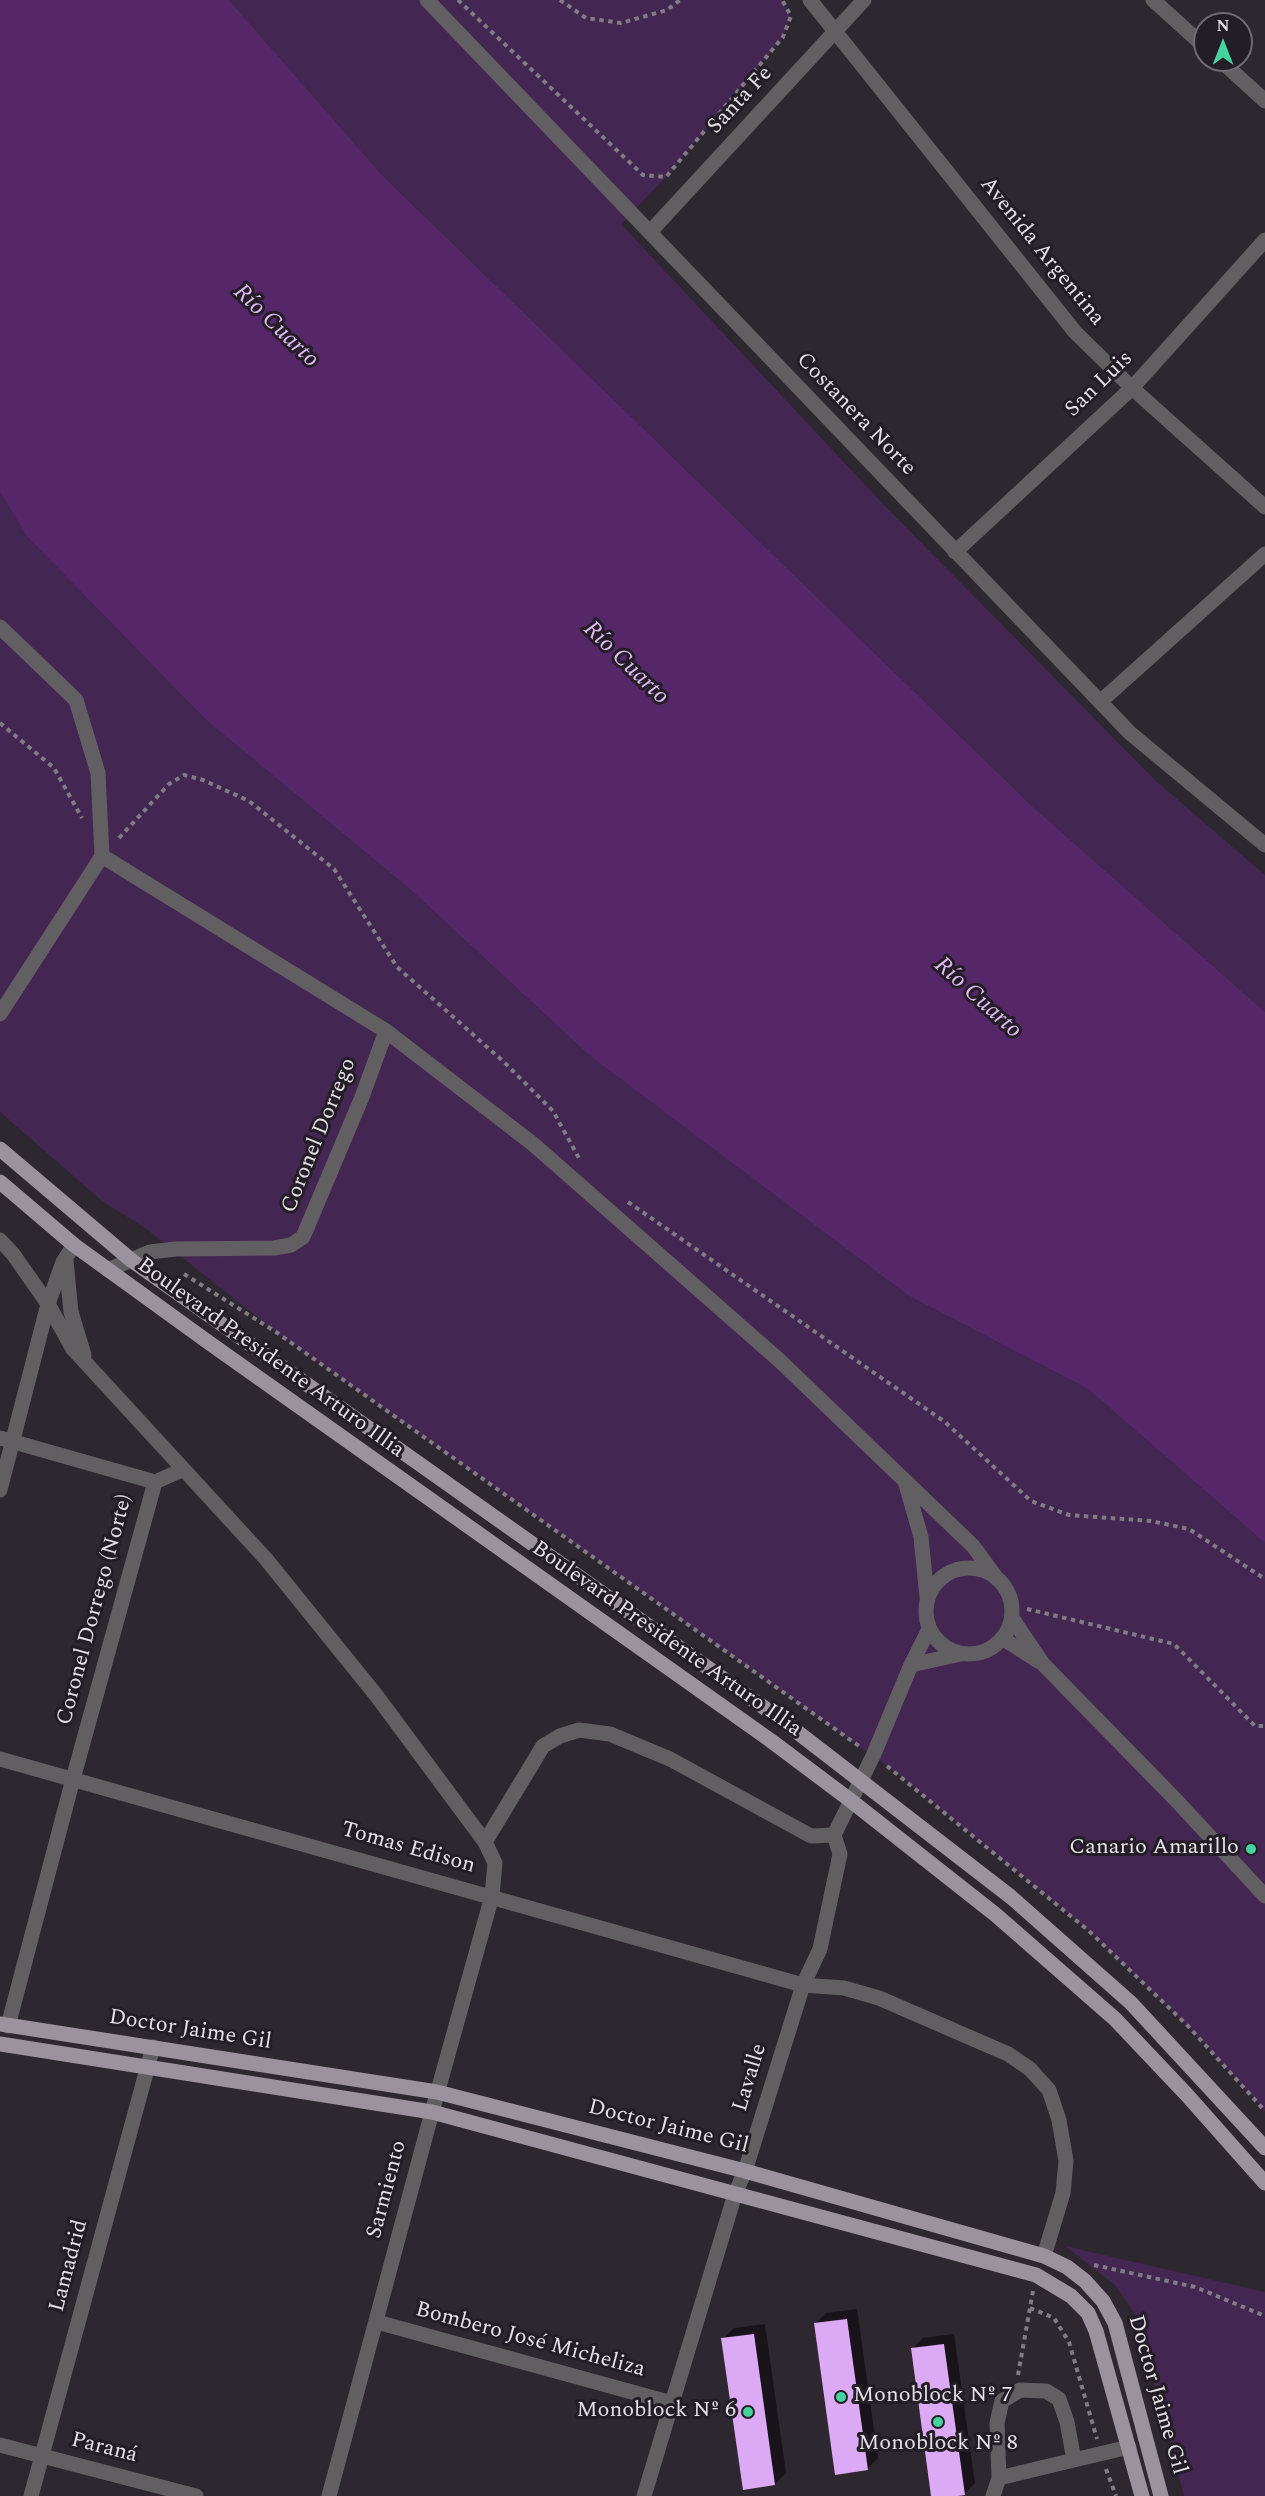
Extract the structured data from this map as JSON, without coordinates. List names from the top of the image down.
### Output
{
  "streets": {
    "main road": ["Boulevard Presidente Arturo Illia", "Doctor Jaime Gil"],
    "street": [
      "Santa Fe",
      "Avenida Argentina",
      "San Luis",
      "Costanera Norte",
      "Coronel Dorrego",
      "Coronel Dorrego (Norte)",
      "Tomas Edison",
      "Lavalle",
      "Sarmiento",
      "Lamadrid",
      "Bombero José Micheliza",
      "Paraná"
    ]
  },
  "crossings": [
    ["Santa Fe", "Avenida Argentina"],
    ["Santa Fe", "Costanera Norte"],
    ["Avenida Argentina", "San Luis"],
    ["San Luis", "Costanera Norte"],
    ["Coronel Dorrego", "Boulevard Presidente Arturo Illia"],
    ["Coronel Dorrego (Norte)", "Tomas Edison"],
    ["Coronel Dorrego (Norte)", "Sarmiento"],
    ["Tomas Edison", "Doctor Jaime Gil"],
    ["Tomas Edison", "Lavalle"],
    ["Tomas Edison", "Sarmiento"],
    ["Doctor Jaime Gil", "Lavalle"],
    ["Doctor Jaime Gil", "Sarmiento"],
    ["Doctor Jaime Gil", "Lamadrid"],
    ["Lavalle", "Bombero José Micheliza"],
    ["Sarmiento", "Bombero José Micheliza"],
    ["Lamadrid", "Paraná"]
  ],
  "water": ["Río Cuarto"],
  "places": [
    "Canario Amarillo",
    "Monoblock Nº 7",
    "Monoblock Nº 6",
    "Monoblock Nº 8"
  ],
  "north": "top"
}
